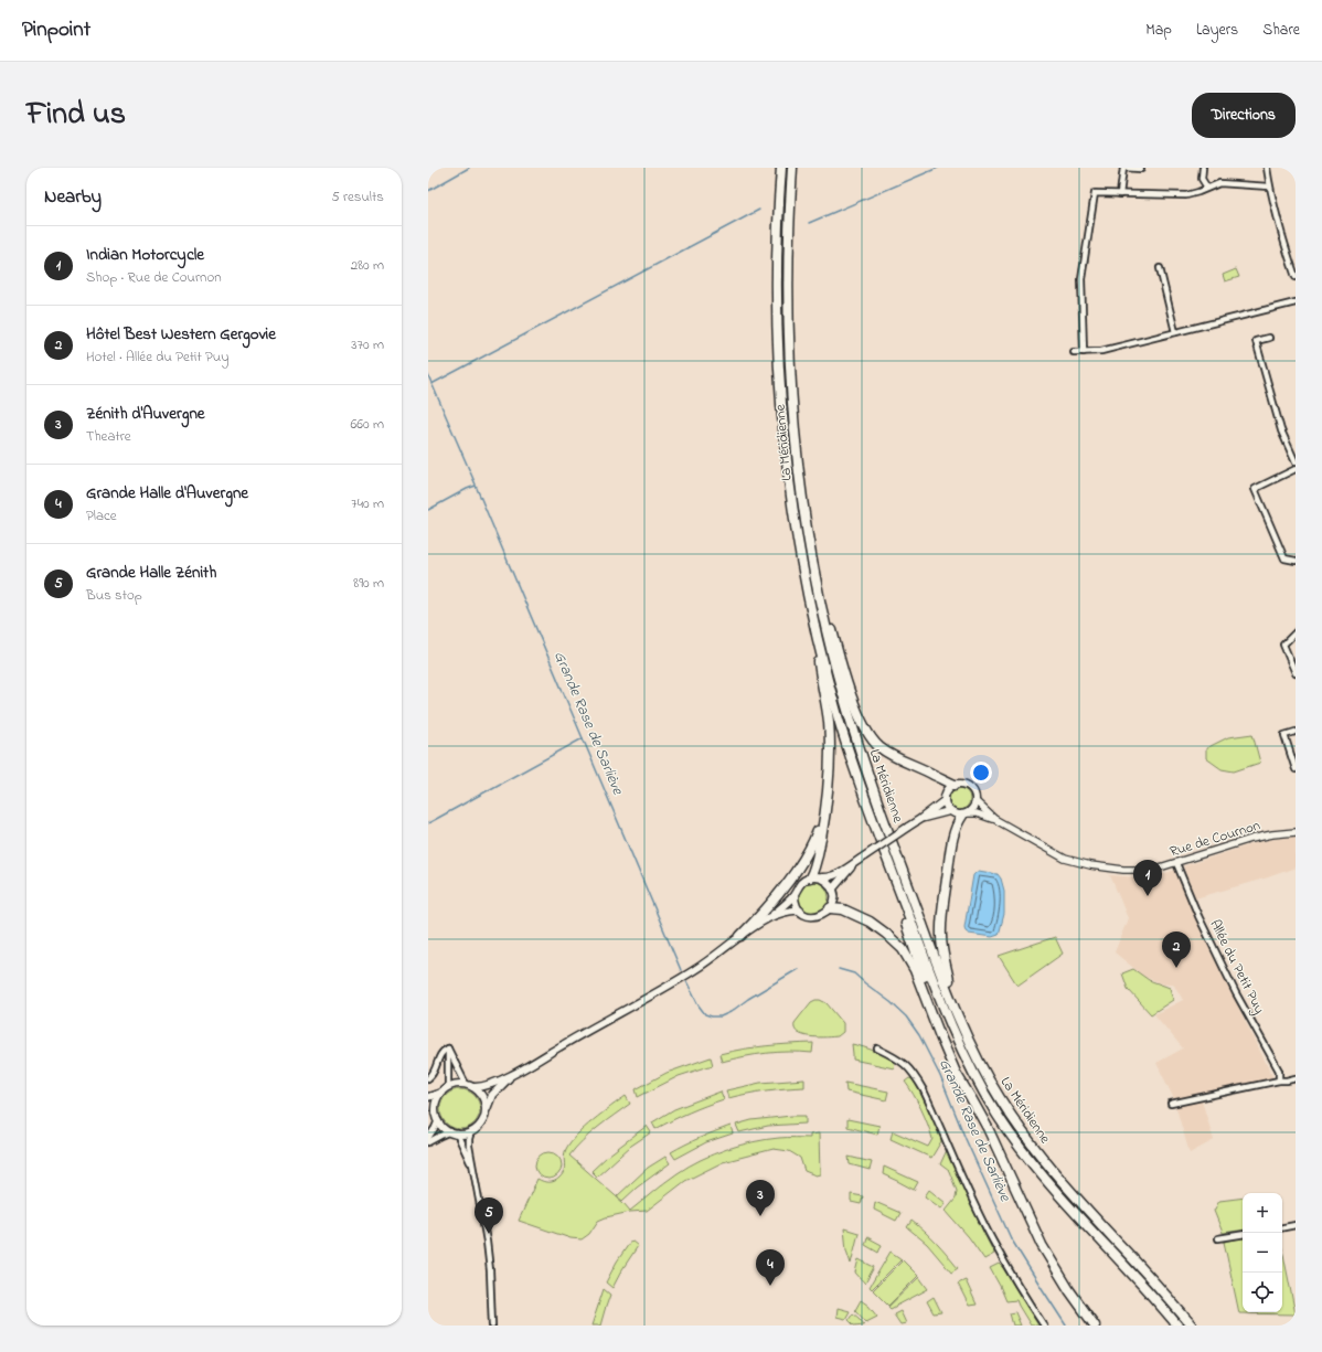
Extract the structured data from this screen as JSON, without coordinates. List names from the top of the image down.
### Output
{
  "streets": {
    "highway": ["La Méridienne"],
    "street": ["Rue de Cournon", "Allée du Petit Puy"]
  },
  "crossings": [
    ["Rue de Cournon", "Allée du Petit Puy"]
  ],
  "water": ["Grande Rase de Sarliève"],
  "page": {
    "header": "Pinpoint",
    "nav": ["Map", "Layers", "Share"],
    "title": "Find us",
    "buttons": "Directions",
    "heading": ["Nearby", "5 results"],
    "list": [
      {
        "mark": "1",
        "name": "Indian Motorcycle",
        "note": "Shop · Rue de Cournon",
        "value": "280 m"
      },
      {
        "mark": "2",
        "name": "Hôtel Best Western Gergovie",
        "note": "Hotel · Allée du Petit Puy",
        "value": "370 m"
      },
      {
        "mark": "3",
        "name": "Zénith d'Auvergne",
        "note": "Theatre",
        "value": "660 m"
      },
      {
        "mark": "4",
        "name": "Grande Halle d'Auvergne",
        "note": "Place",
        "value": "740 m"
      },
      {
        "mark": "5",
        "name": "Grande Halle Zénith",
        "note": "Bus stop",
        "value": "890 m"
      }
    ],
    "pins": [
      "1",
      "2",
      "3",
      "5",
      "4"
    ],
    "map_buttons": ["+", "−"]
  }
}
